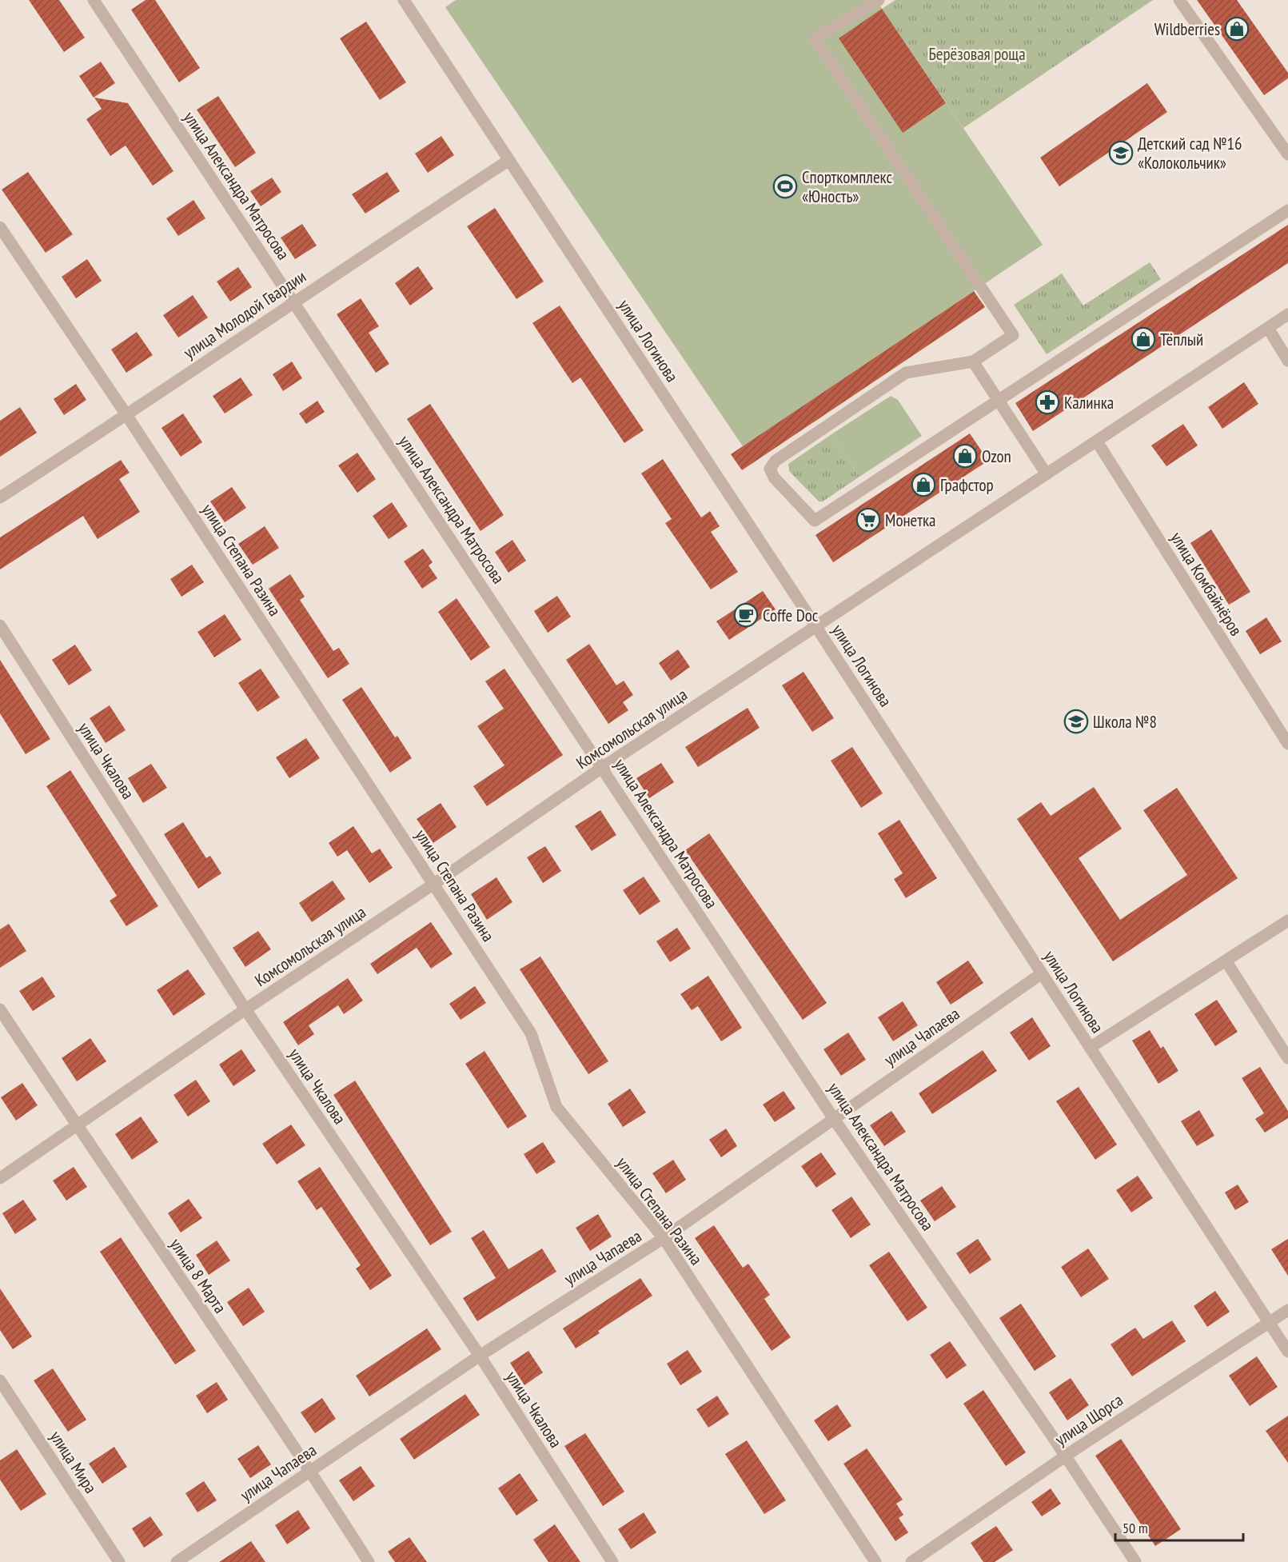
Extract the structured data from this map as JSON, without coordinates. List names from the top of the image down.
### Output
{
  "streets": {
    "street": [
      "улица Александра Матросова",
      "улица Молодой Гвардии",
      "улица Логинова",
      "улица Степана Разина",
      "улица Комбайнёров",
      "Комсомольская улица",
      "улица Чкалова",
      "улица Чапаева",
      "улица 8 Марта",
      "улица Щорса",
      "улица Мира"
    ]
  },
  "crossings": [
    ["улица Александра Матросова", "улица Молодой Гвардии"],
    ["улица Александра Матросова", "Комсомольская улица"],
    ["улица Александра Матросова", "улица Чапаева"],
    ["улица Александра Матросова", "улица Щорса"],
    ["улица Молодой Гвардии", "улица Логинова"],
    ["улица Молодой Гвардии", "улица Степана Разина"],
    ["улица Логинова", "Комсомольская улица"],
    ["улица Логинова", "улица Чапаева"],
    ["улица Логинова", "улица Щорса"],
    ["улица Степана Разина", "Комсомольская улица"],
    ["улица Степана Разина", "улица Чапаева"],
    ["улица Комбайнёров", "Комсомольская улица"],
    ["Комсомольская улица", "улица Чкалова"],
    ["Комсомольская улица", "улица 8 Марта"],
    ["улица Чкалова", "улица Чапаева"],
    ["улица Чапаева", "улица 8 Марта"]
  ],
  "parks": ["Берёзовая роща"],
  "places": {
    "shop": [
      "Wildberries",
      "Тёплый",
      "Ozon",
      "Графстор"
    ],
    "school or university": ["Детский сад №16 «Колокольчик»", "Школа №8"],
    "sports": ["Спорткомплекс «Юность»"],
    "pharmacy": ["Калинка"],
    "supermarket": ["Монетка"],
    "cafe": ["Coffe Doc"]
  },
  "scale_bar": "50 m"
}
